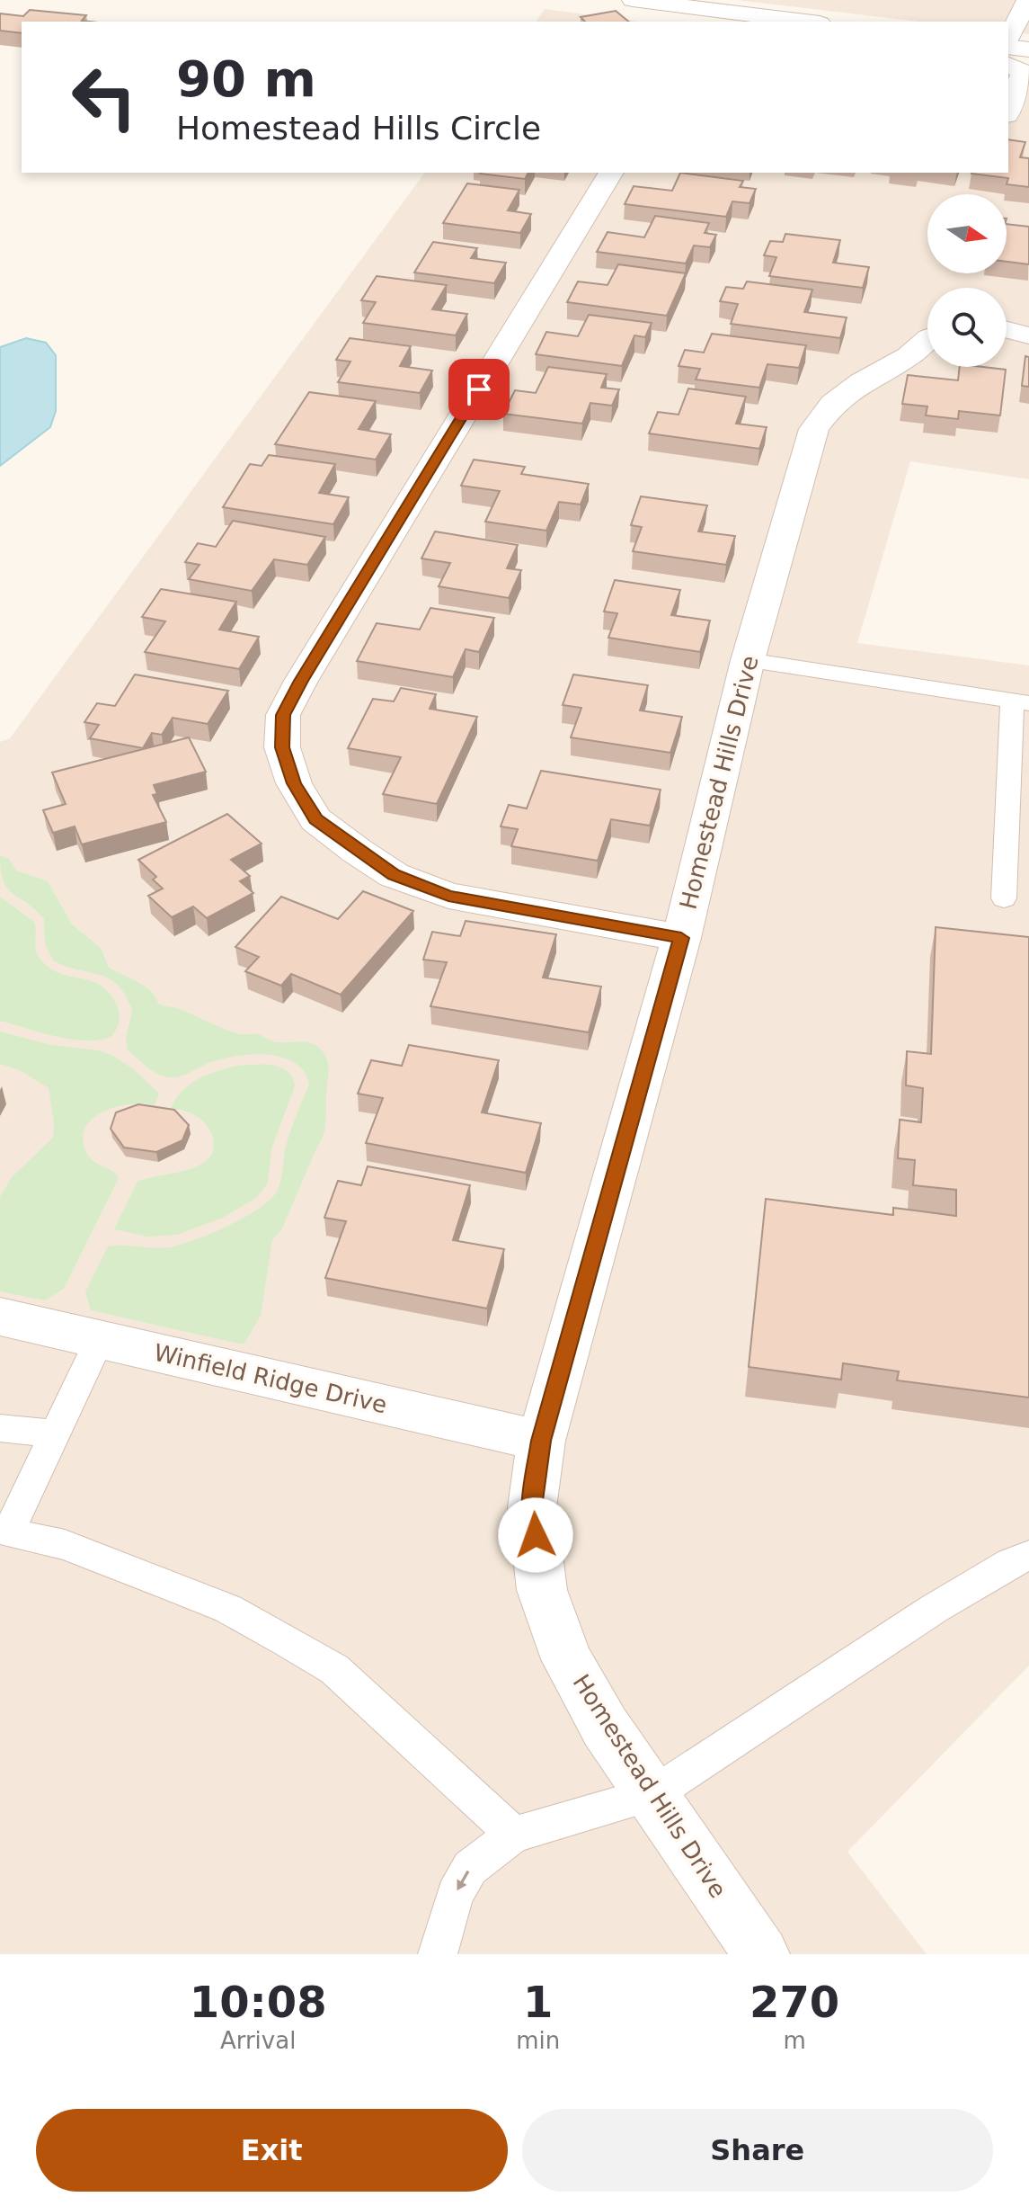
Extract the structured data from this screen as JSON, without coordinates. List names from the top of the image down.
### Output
{
  "streets": {
    "street": ["Homestead Hills Drive", "Winfield Ridge Drive"]
  },
  "crossings": [
    ["Homestead Hills Drive", "Winfield Ridge Drive"]
  ],
  "north": "right",
  "page": {
    "turn": ["90 m", "Homestead Hills Circle"],
    "eta": [
      "10:08",
      "Arrival",
      "1",
      "min",
      "270",
      "m"
    ],
    "buttons": ["Exit", "Share"]
  }
}
